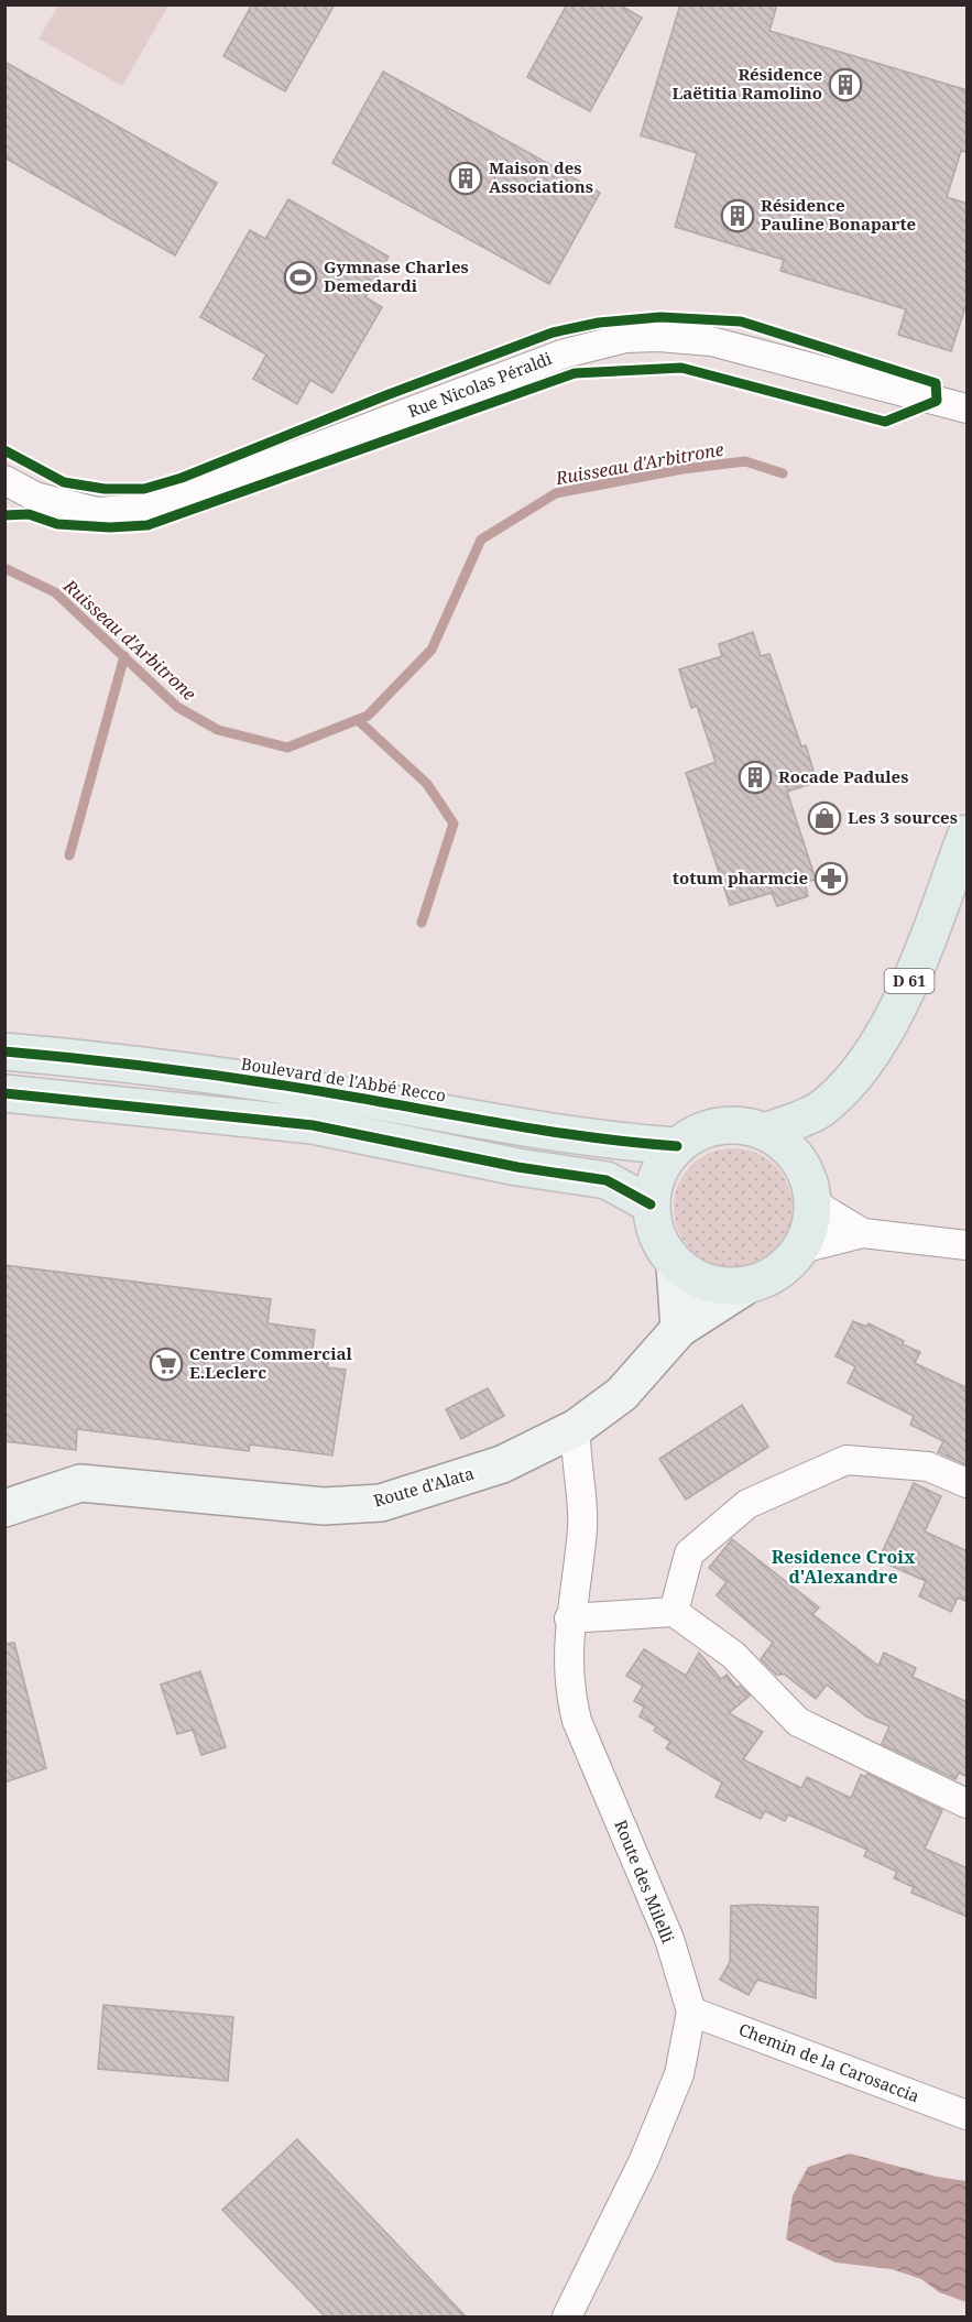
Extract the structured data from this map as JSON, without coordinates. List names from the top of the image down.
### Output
{
  "streets": {
    "main road": ["D 61", "Boulevard de l'Abbé Recco"],
    "street": [
      "Rue Nicolas Péraldi",
      "Route d'Alata",
      "Route des Milelli",
      "Chemin de la Carosaccia"
    ]
  },
  "crossings": [
    ["D 61", "Boulevard de l'Abbé Recco"],
    ["D 61", "Route d'Alata"],
    ["Boulevard de l'Abbé Recco", "Route d'Alata"],
    ["Route d'Alata", "Route des Milelli"],
    ["Route des Milelli", "Chemin de la Carosaccia"]
  ],
  "districts": ["Residence Croix d'Alexandre"],
  "water": ["Ruisseau d'Arbitrone"],
  "places": {
    "building": [
      "Résidence Laëtitia Ramolino",
      "Maison des Associations",
      "Résidence Pauline Bonaparte",
      "Rocade Padules"
    ],
    "sports": ["Gymnase Charles Demedardi"],
    "shop": ["Les 3 sources"],
    "pharmacy": ["totum pharmcie"],
    "supermarket": ["Centre Commercial E.Leclerc"]
  }
}
